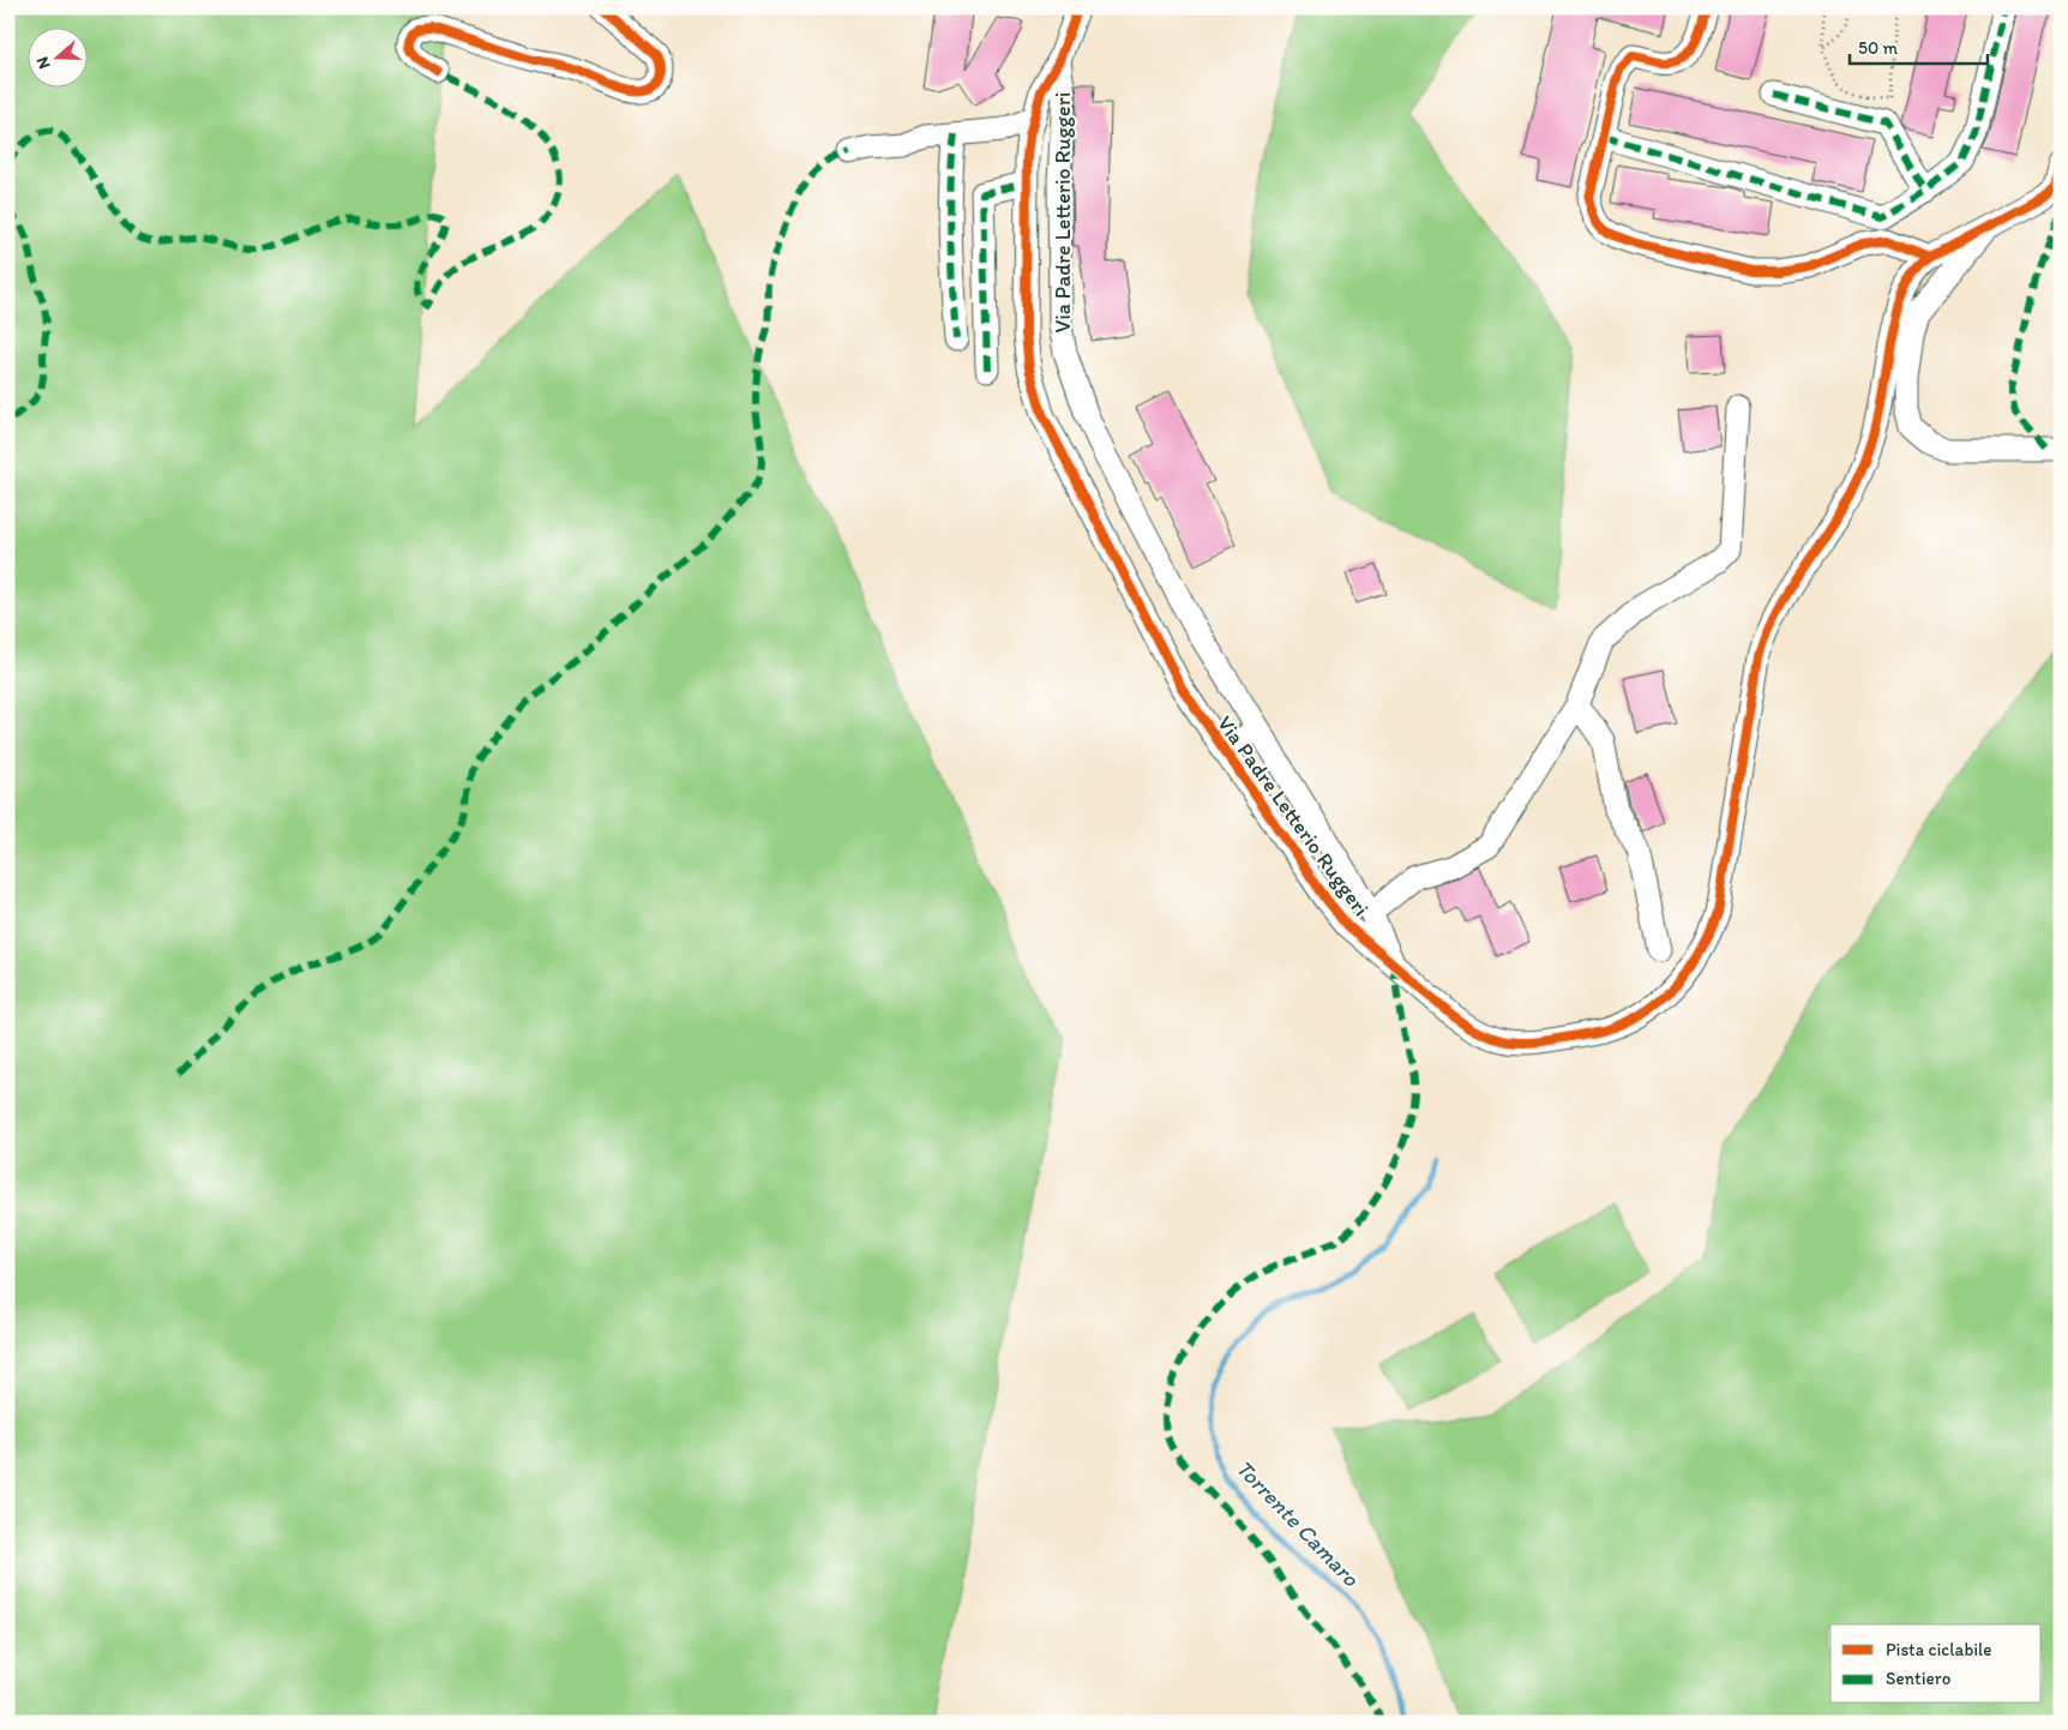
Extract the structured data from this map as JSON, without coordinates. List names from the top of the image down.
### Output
{
  "streets": {
    "street": ["Via Padre Letterio Ruggeri"]
  },
  "water": ["Torrente Camaro"],
  "legend": ["Pista ciclabile", "Sentiero"],
  "scale_bar": "50 m",
  "north": "left"
}
